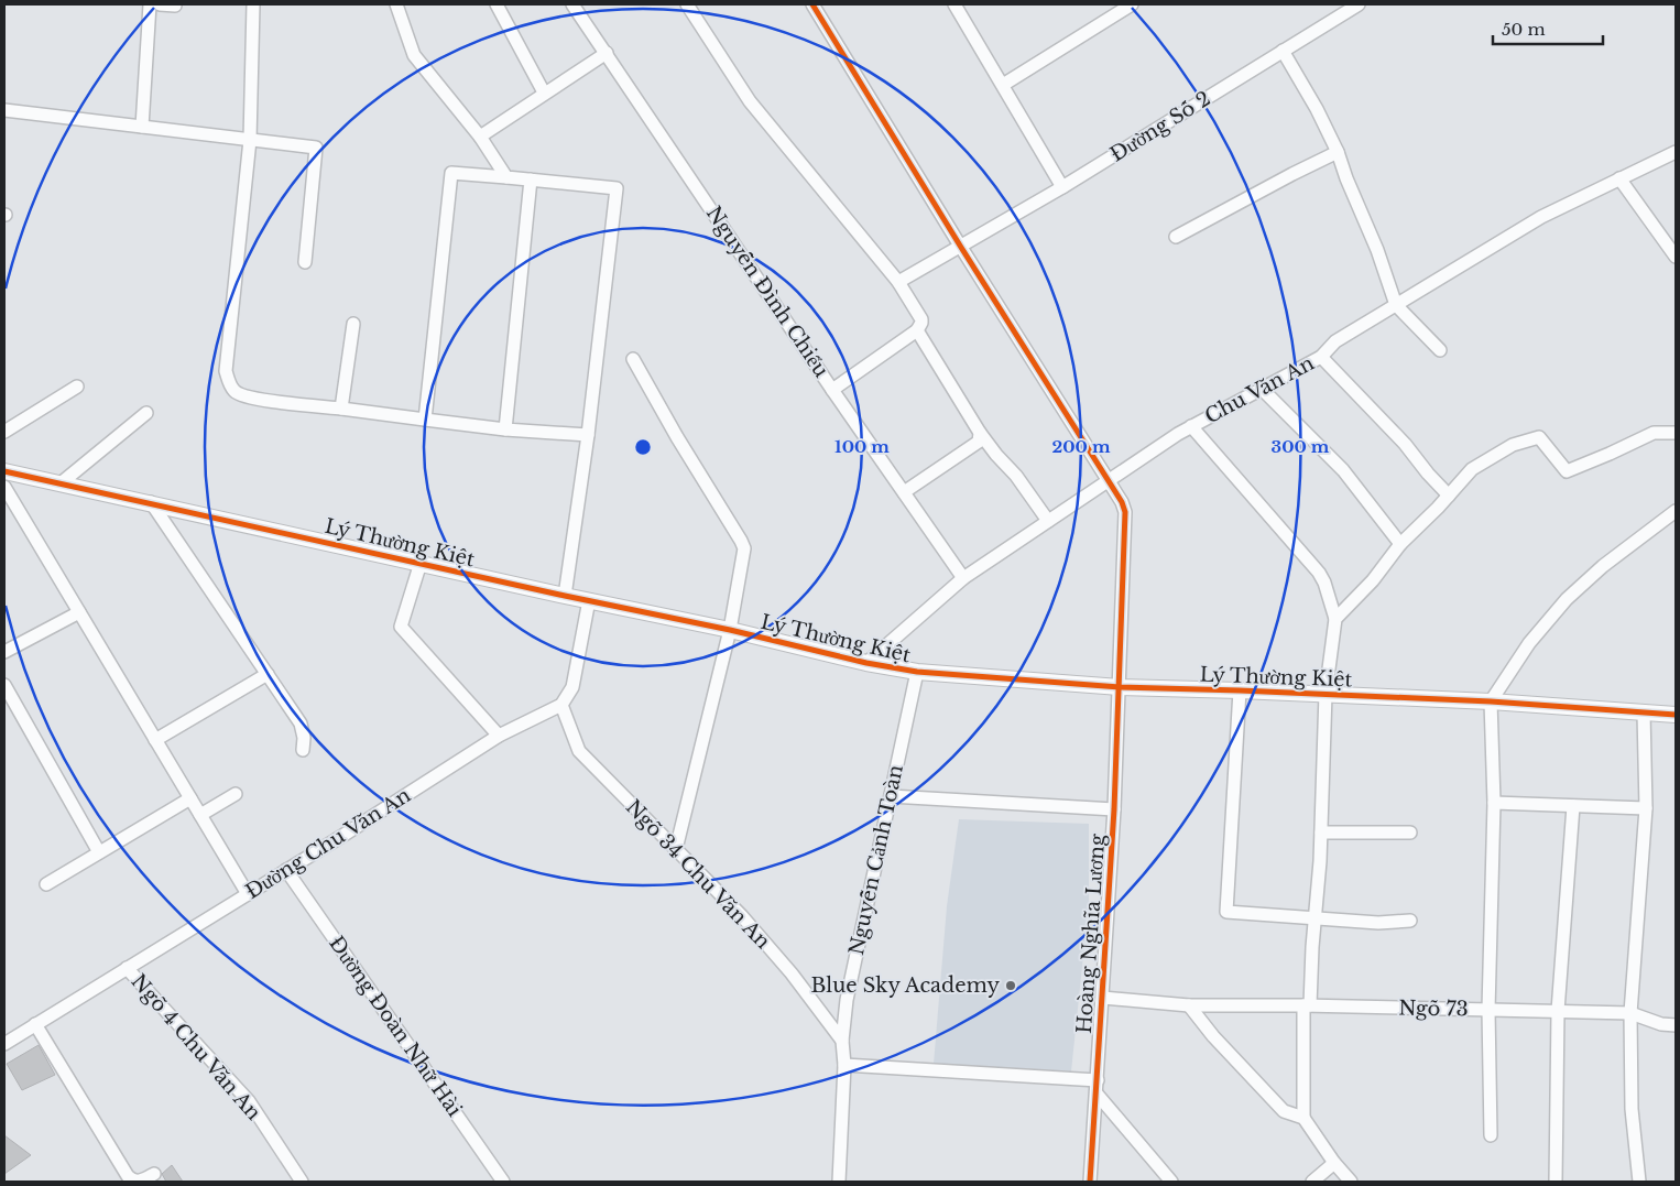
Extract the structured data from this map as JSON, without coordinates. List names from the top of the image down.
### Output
{
  "streets": {
    "street": [
      "Đường Số 2",
      "Nguyễn Đình Chiểu",
      "Chu Văn An",
      "Lý Thường Kiệt",
      "Đường Chu Văn An",
      "Nguyễn Cảnh Toàn",
      "Ngõ 34 Chu Văn An",
      "Hoàng Nghĩa Lương",
      "Ngõ 73",
      "Đường Đoàn Nhữ Hài",
      "Ngõ 4 Chu Văn An"
    ]
  },
  "crossings": [
    ["Đường Số 2", "Hoàng Nghĩa Lương"],
    ["Nguyễn Đình Chiểu", "Chu Văn An"],
    ["Chu Văn An", "Lý Thường Kiệt"],
    ["Chu Văn An", "Hoàng Nghĩa Lương"],
    ["Lý Thường Kiệt", "Nguyễn Cảnh Toàn"],
    ["Lý Thường Kiệt", "Hoàng Nghĩa Lương"],
    ["Đường Chu Văn An", "Ngõ 34 Chu Văn An"],
    ["Đường Chu Văn An", "Đường Đoàn Nhữ Hài"],
    ["Đường Chu Văn An", "Ngõ 4 Chu Văn An"],
    ["Nguyễn Cảnh Toàn", "Ngõ 34 Chu Văn An"],
    ["Hoàng Nghĩa Lương", "Ngõ 73"]
  ],
  "places": ["Blue Sky Academy"],
  "scale_bar": "50 m",
  "rings": ["100 m", "200 m", "300 m"]
}
